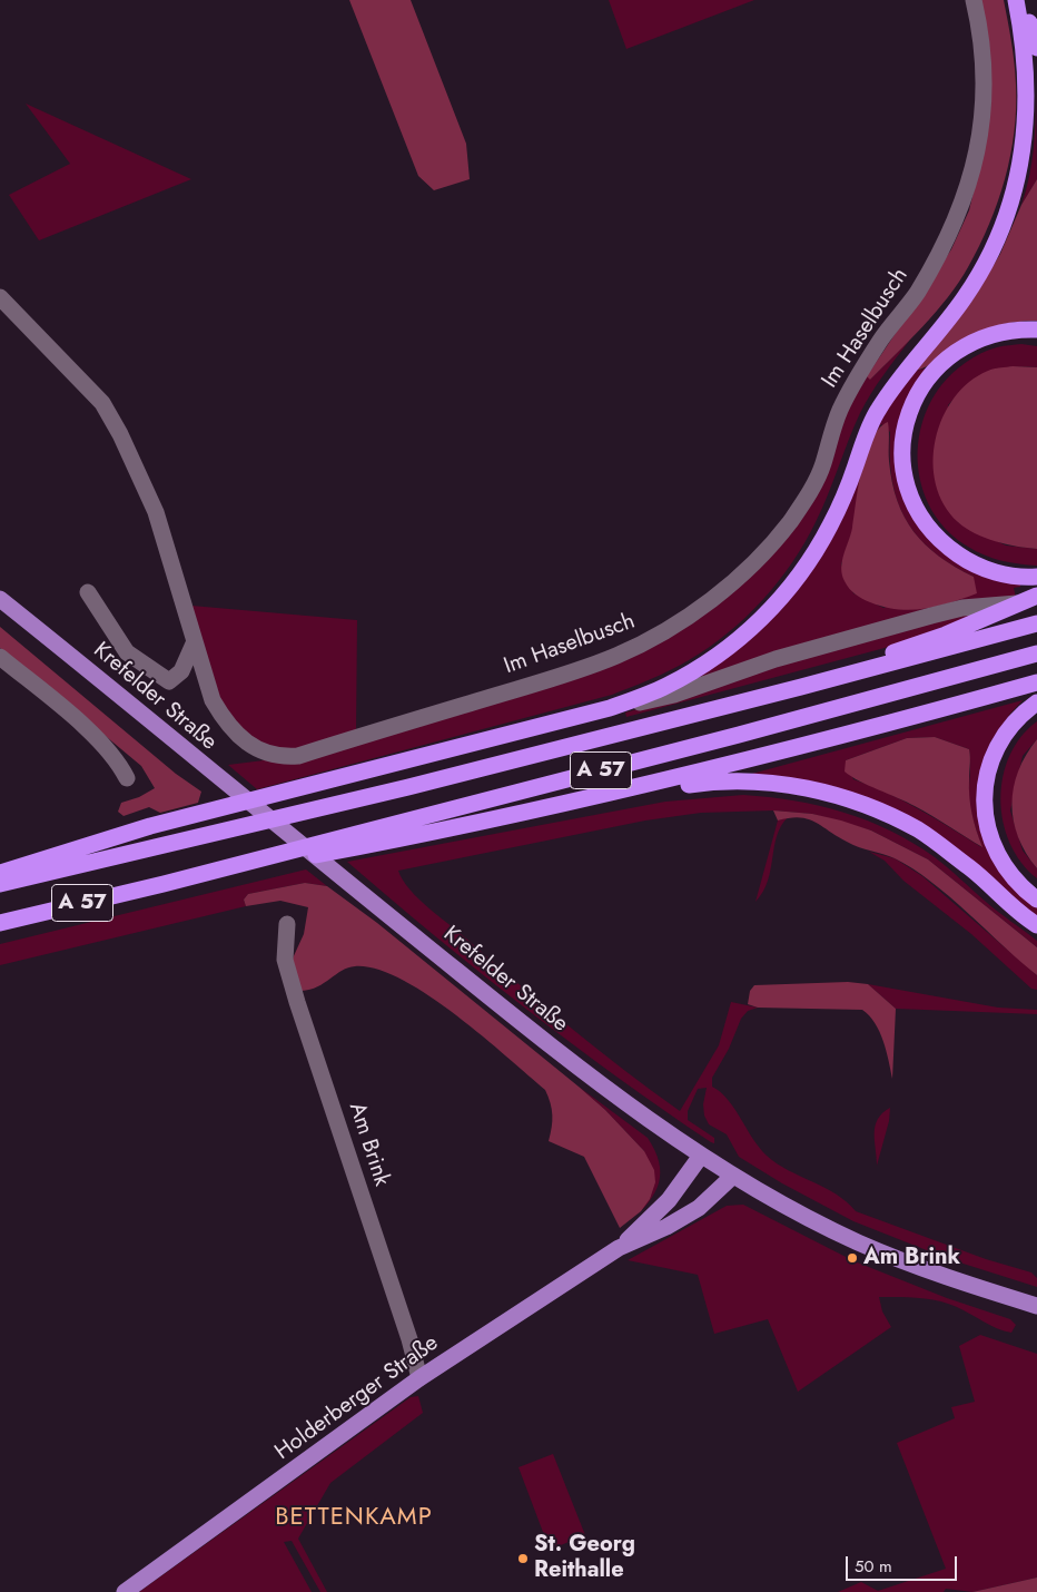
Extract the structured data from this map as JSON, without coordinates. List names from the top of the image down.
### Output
{
  "streets": {
    "highway": ["A 57"],
    "main road": ["Krefelder Straße", "Holderberger Straße"],
    "street": ["Im Haselbusch", "Am Brink"]
  },
  "crossings": [
    ["Krefelder Straße", "Holderberger Straße"],
    ["Am Brink", "Holderberger Straße"]
  ],
  "districts": ["BETTENKAMP"],
  "places": ["Am Brink", "St. Georg Reithalle"],
  "scale_bar": "50 m"
}
